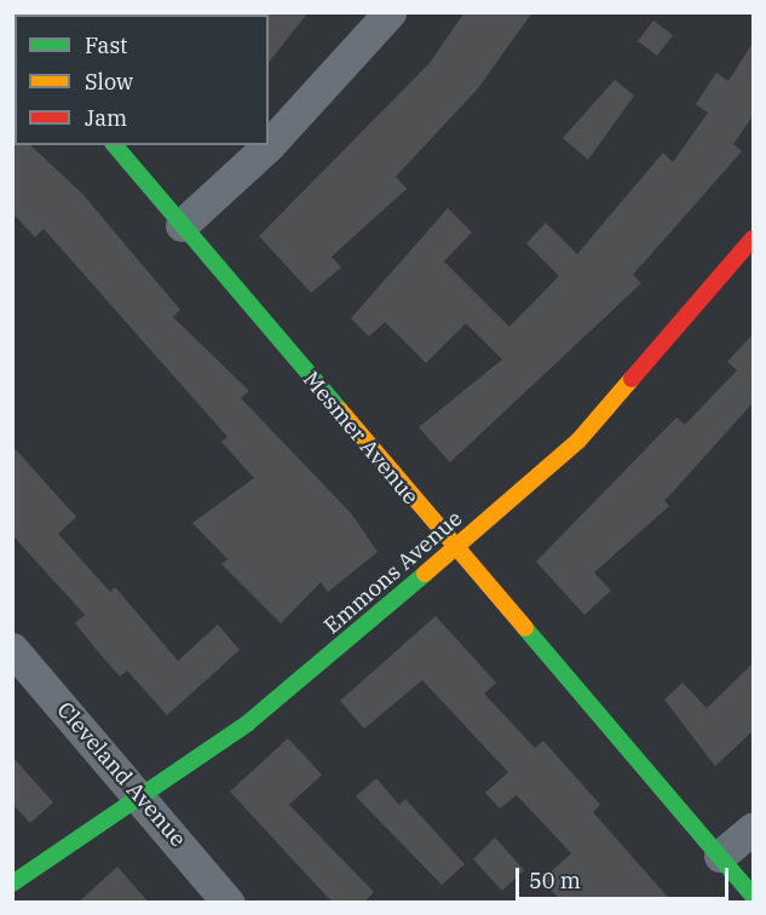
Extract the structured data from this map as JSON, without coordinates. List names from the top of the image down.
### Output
{
  "streets": {
    "street": ["Mesmer Avenue", "Emmons Avenue", "Cleveland Avenue"]
  },
  "crossings": [
    ["Mesmer Avenue", "Emmons Avenue"],
    ["Emmons Avenue", "Cleveland Avenue"]
  ],
  "legend": ["Fast", "Slow", "Jam"],
  "scale_bar": "50 m"
}
